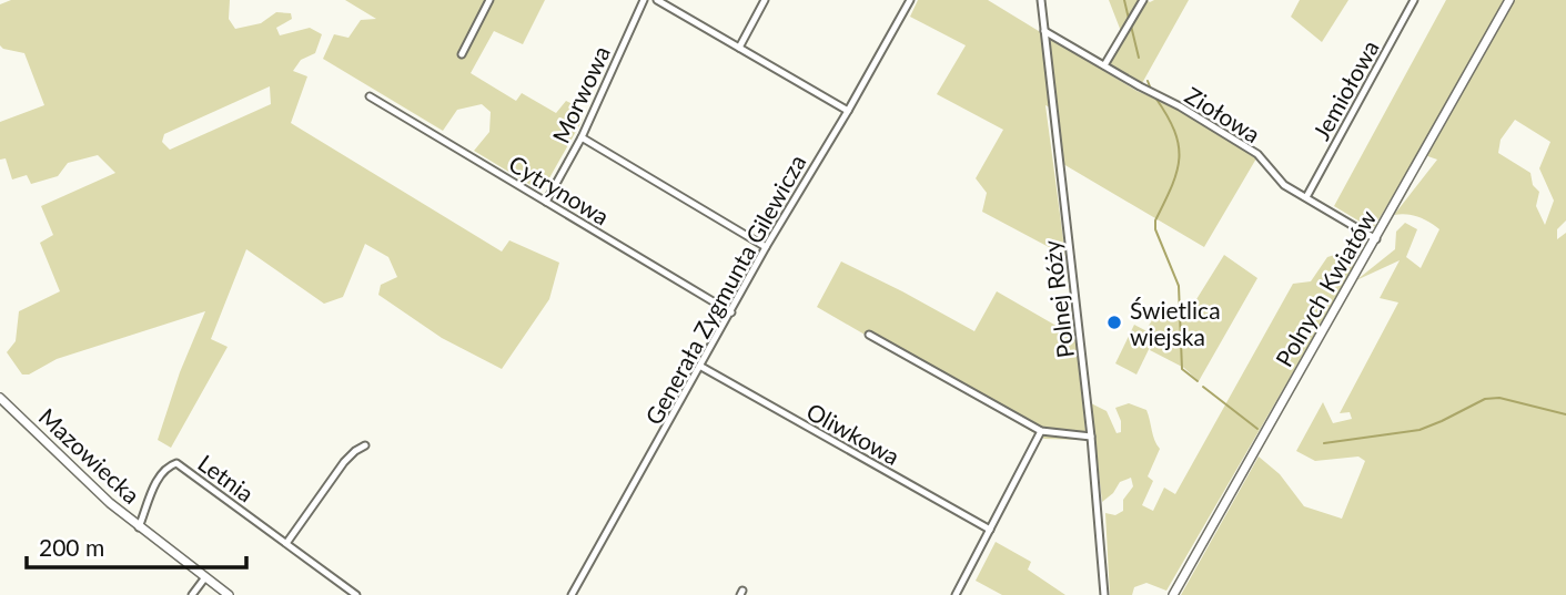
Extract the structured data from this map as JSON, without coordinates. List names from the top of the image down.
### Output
{
  "streets": {
    "street": [
      "Jemiołowa",
      "Morwowa",
      "Ziołowa",
      "Cytrynowa",
      "Polnych Kwiatów",
      "Generała Zygmunta Gilewicza",
      "Polnej Róży",
      "Oliwkowa",
      "Mazowiecka",
      "Letnia"
    ]
  },
  "crossings": [
    ["Jemiołowa", "Ziołowa"],
    ["Morwowa", "Cytrynowa"],
    ["Ziołowa", "Polnych Kwiatów"],
    ["Ziołowa", "Polnej Róży"],
    ["Cytrynowa", "Generała Zygmunta Gilewicza"],
    ["Generała Zygmunta Gilewicza", "Oliwkowa"],
    ["Mazowiecka", "Letnia"]
  ],
  "places": ["Świetlica wiejska"],
  "scale_bar": "200 m"
}
